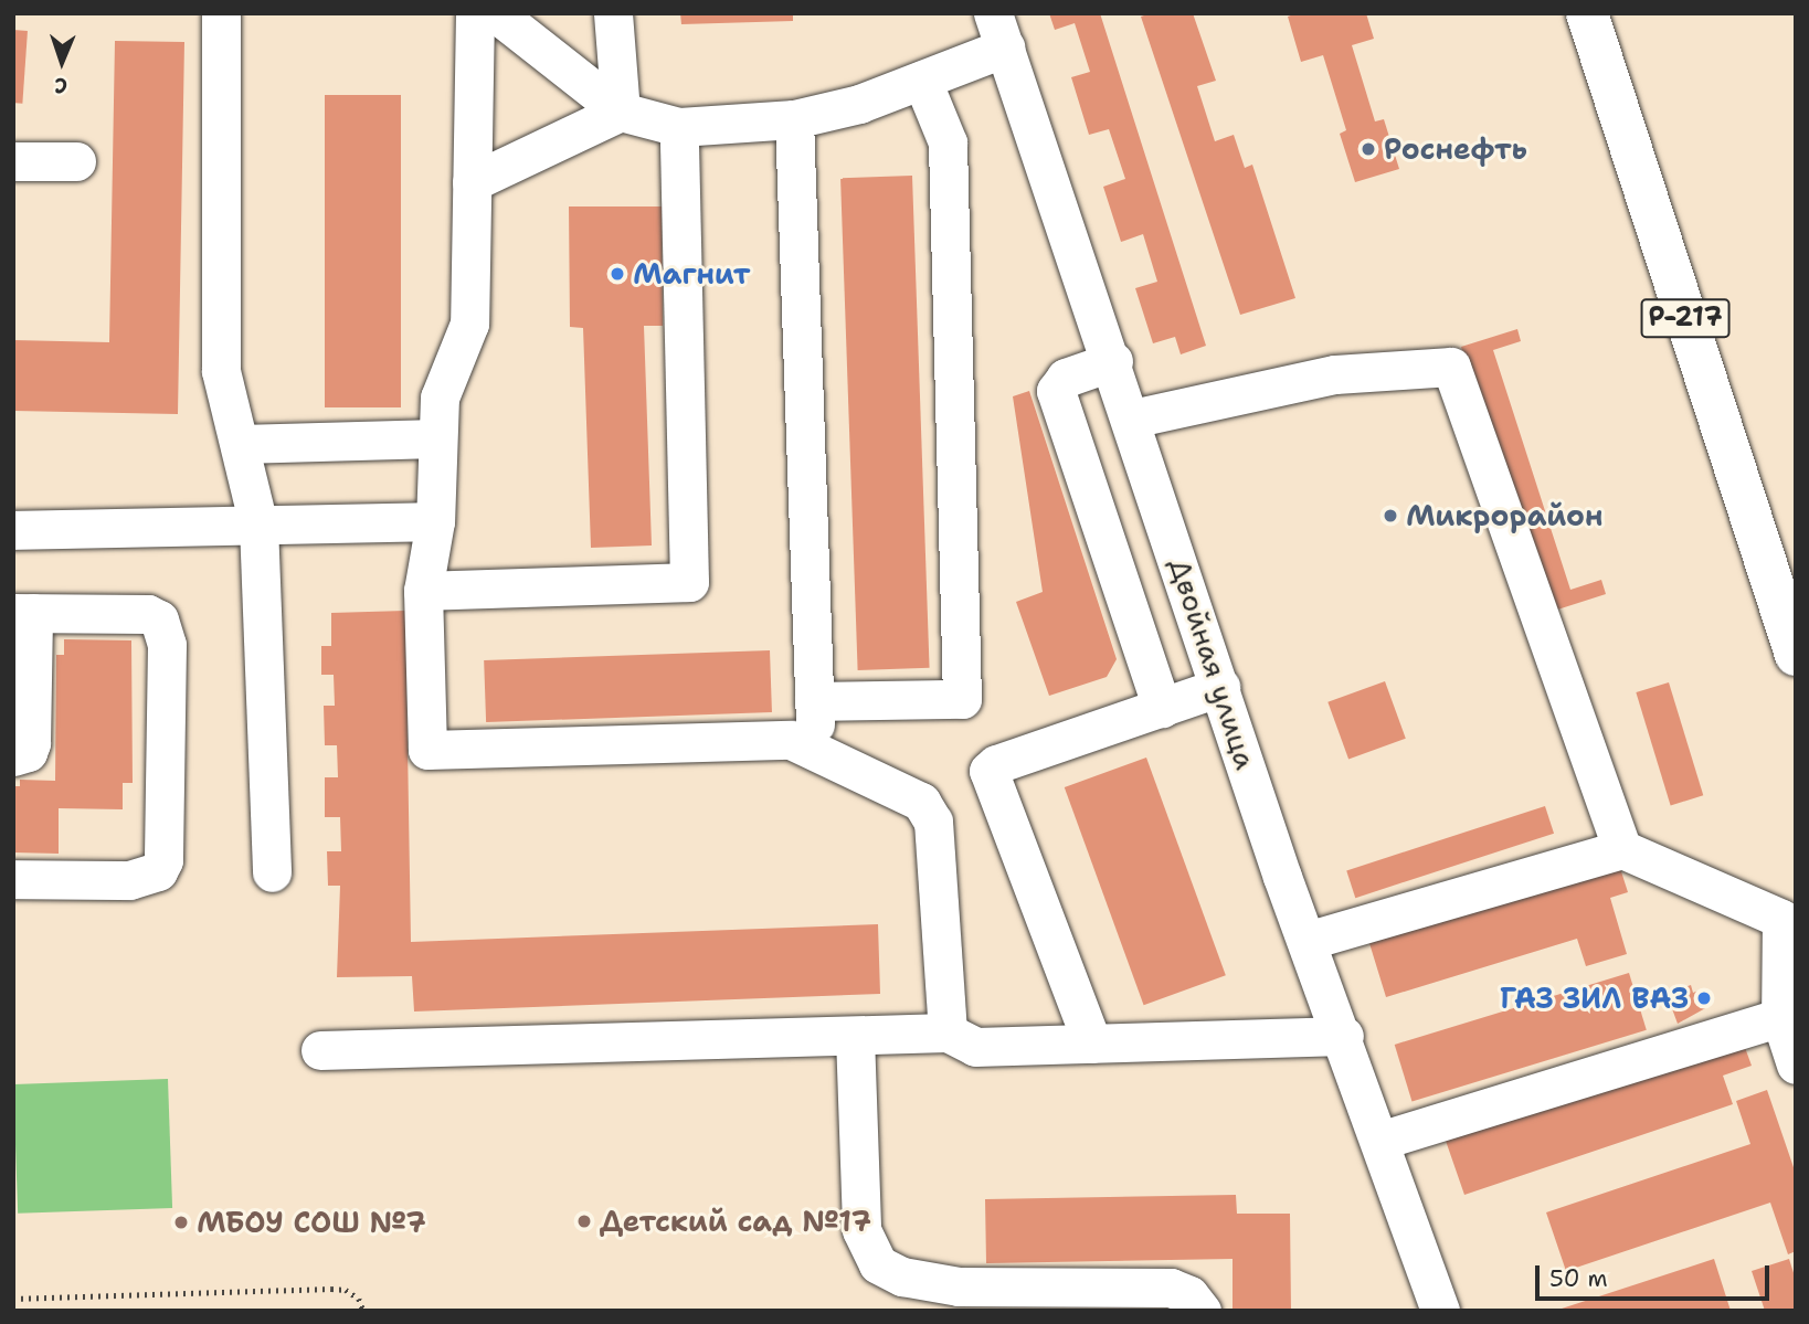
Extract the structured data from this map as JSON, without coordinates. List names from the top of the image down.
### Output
{
  "streets": {
    "highway": ["Р-217"],
    "street": ["Двойная улица"]
  },
  "places": [
    "Роснефть",
    "Магнит",
    "Микрорайон",
    "ГАЗ ЗИЛ ВАЗ",
    "Детский сад №17",
    "МБОУ СОШ №7"
  ],
  "scale_bar": "50 m",
  "north": "bottom"
}
